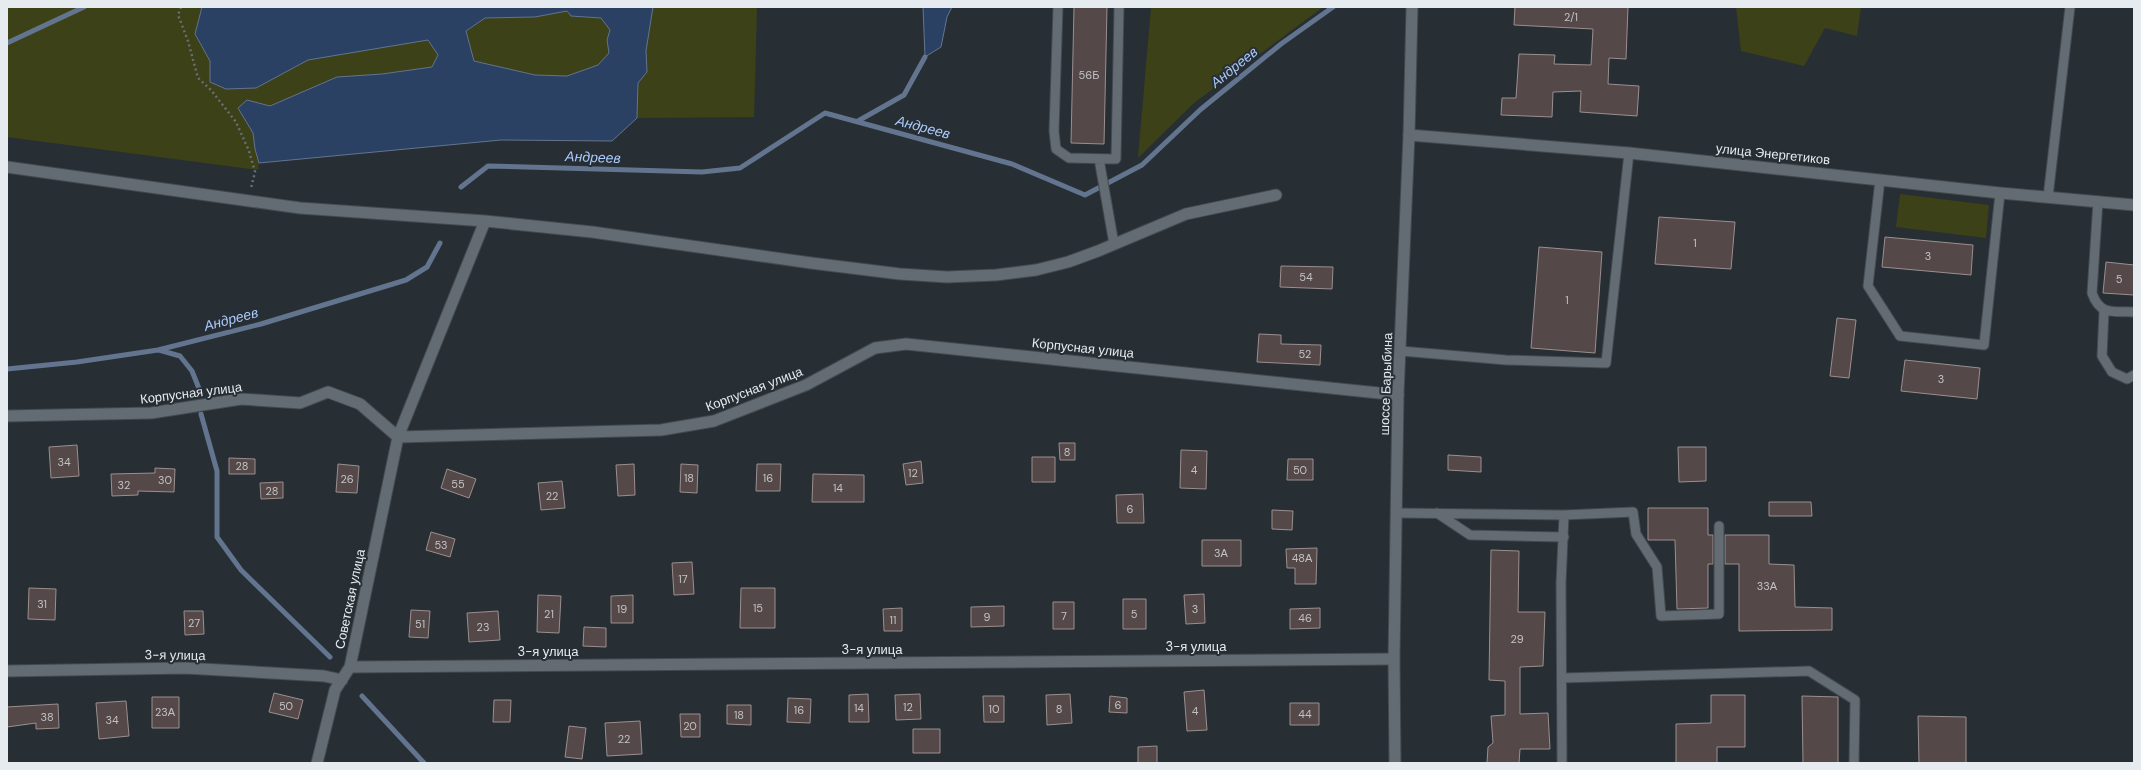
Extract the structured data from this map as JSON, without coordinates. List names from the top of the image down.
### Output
{
  "streets": {
    "street": [
      "улица Энергетиков",
      "Корпусная улица",
      "шоссе Барыбина",
      "Советская улица",
      "3-я улица"
    ]
  },
  "crossings": [
    ["улица Энергетиков", "шоссе Барыбина"],
    ["Корпусная улица", "шоссе Барыбина"],
    ["Корпусная улица", "Советская улица"],
    ["шоссе Барыбина", "3-я улица"],
    ["Советская улица", "3-я улица"]
  ],
  "water": ["Андреев"],
  "house_numbers": [
    "2/1",
    "56Б",
    "1",
    "3",
    "54",
    "5",
    "1",
    "52",
    "3",
    "8",
    "34",
    "28",
    "4",
    "50",
    "12",
    "18",
    "16",
    "26",
    "30",
    "55",
    "32",
    "14",
    "28",
    "22",
    "6",
    "53",
    "3А",
    "48А",
    "17",
    "33А",
    "31",
    "15",
    "19",
    "3",
    "21",
    "5",
    "7",
    "9",
    "46",
    "11",
    "27",
    "51",
    "23",
    "29",
    "6",
    "50",
    "12",
    "14",
    "10",
    "8",
    "16",
    "4",
    "23А",
    "44",
    "18",
    "38",
    "34",
    "20",
    "22"
  ]
}
